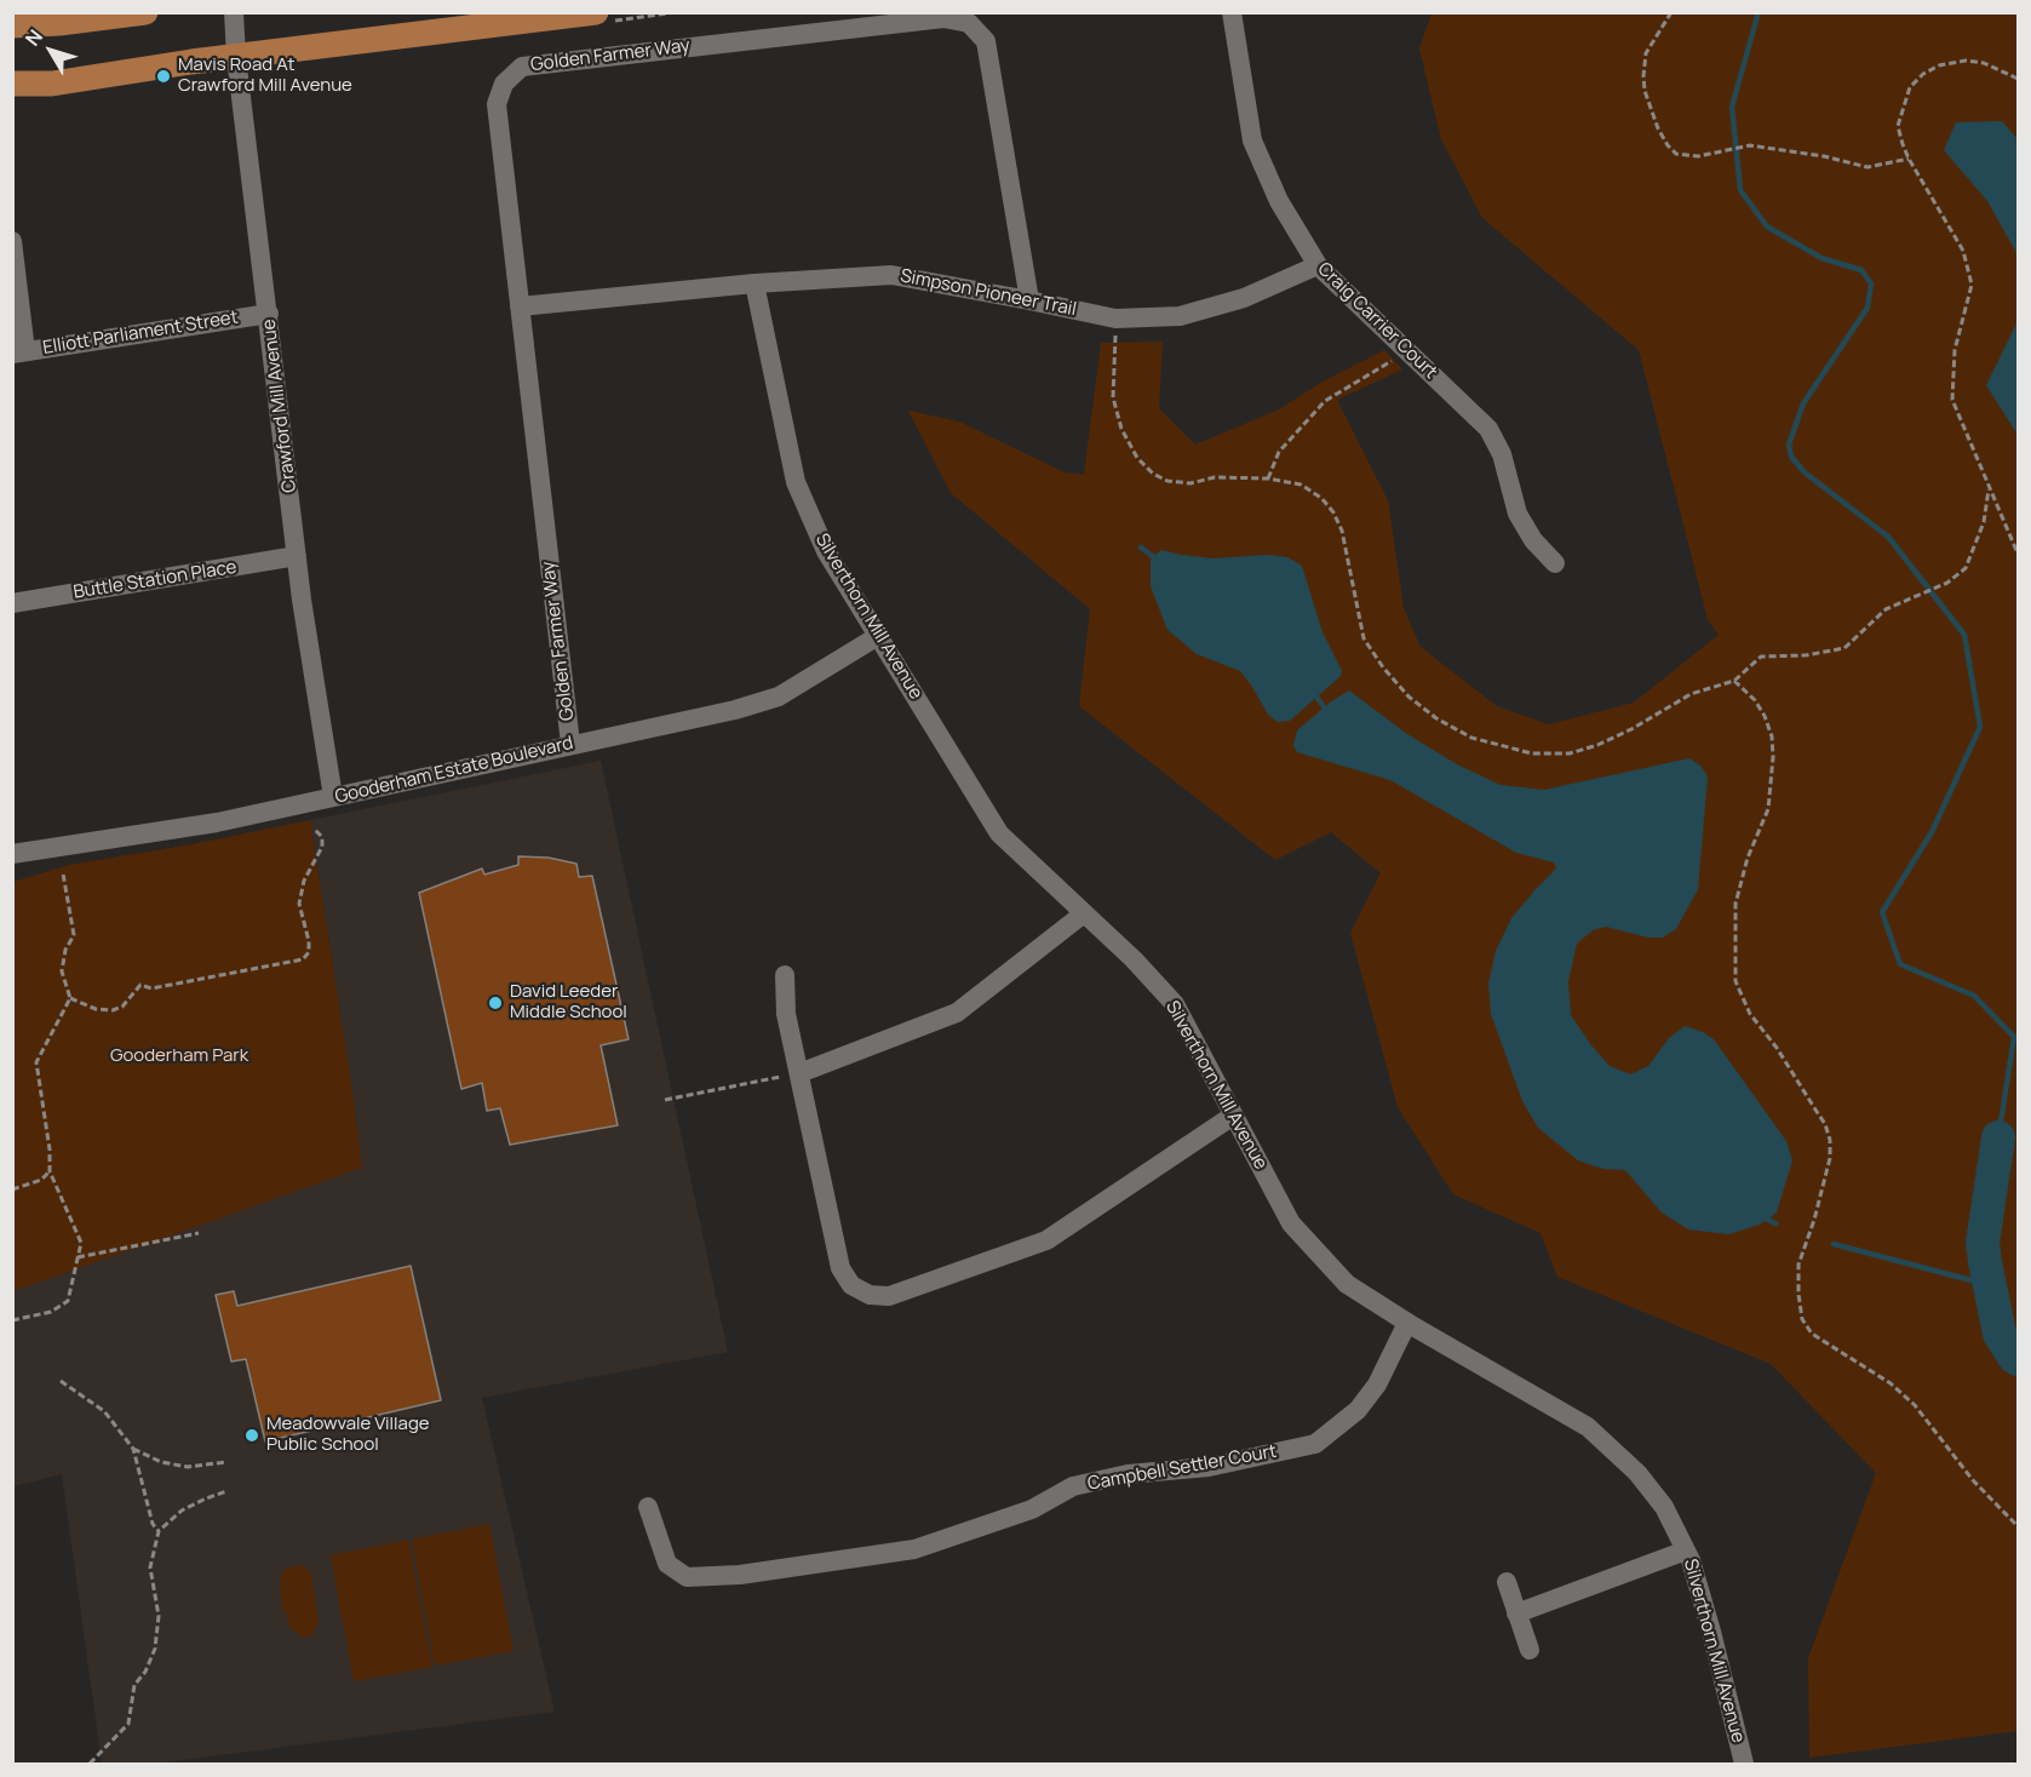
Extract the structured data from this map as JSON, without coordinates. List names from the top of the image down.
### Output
{
  "streets": {
    "street": [
      "Golden Farmer Way",
      "Simpson Pioneer Trail",
      "Craig Carrier Court",
      "Elliott Parliament Street",
      "Crawford Mill Avenue",
      "Buttle Station Place",
      "Silverthorn Mill Avenue",
      "Gooderham Estate Boulevard",
      "Campbell Settler Court"
    ]
  },
  "crossings": [
    ["Golden Farmer Way", "Simpson Pioneer Trail"],
    ["Golden Farmer Way", "Gooderham Estate Boulevard"],
    ["Simpson Pioneer Trail", "Craig Carrier Court"],
    ["Simpson Pioneer Trail", "Silverthorn Mill Avenue"],
    ["Elliott Parliament Street", "Crawford Mill Avenue"],
    ["Crawford Mill Avenue", "Buttle Station Place"],
    ["Crawford Mill Avenue", "Gooderham Estate Boulevard"],
    ["Silverthorn Mill Avenue", "Gooderham Estate Boulevard"],
    ["Silverthorn Mill Avenue", "Campbell Settler Court"]
  ],
  "parks": ["Gooderham Park"],
  "places": ["Mavis Road At Crawford Mill Avenue", "David Leeder Middle School", "Meadowvale Village Public School"],
  "north": "top left"
}
